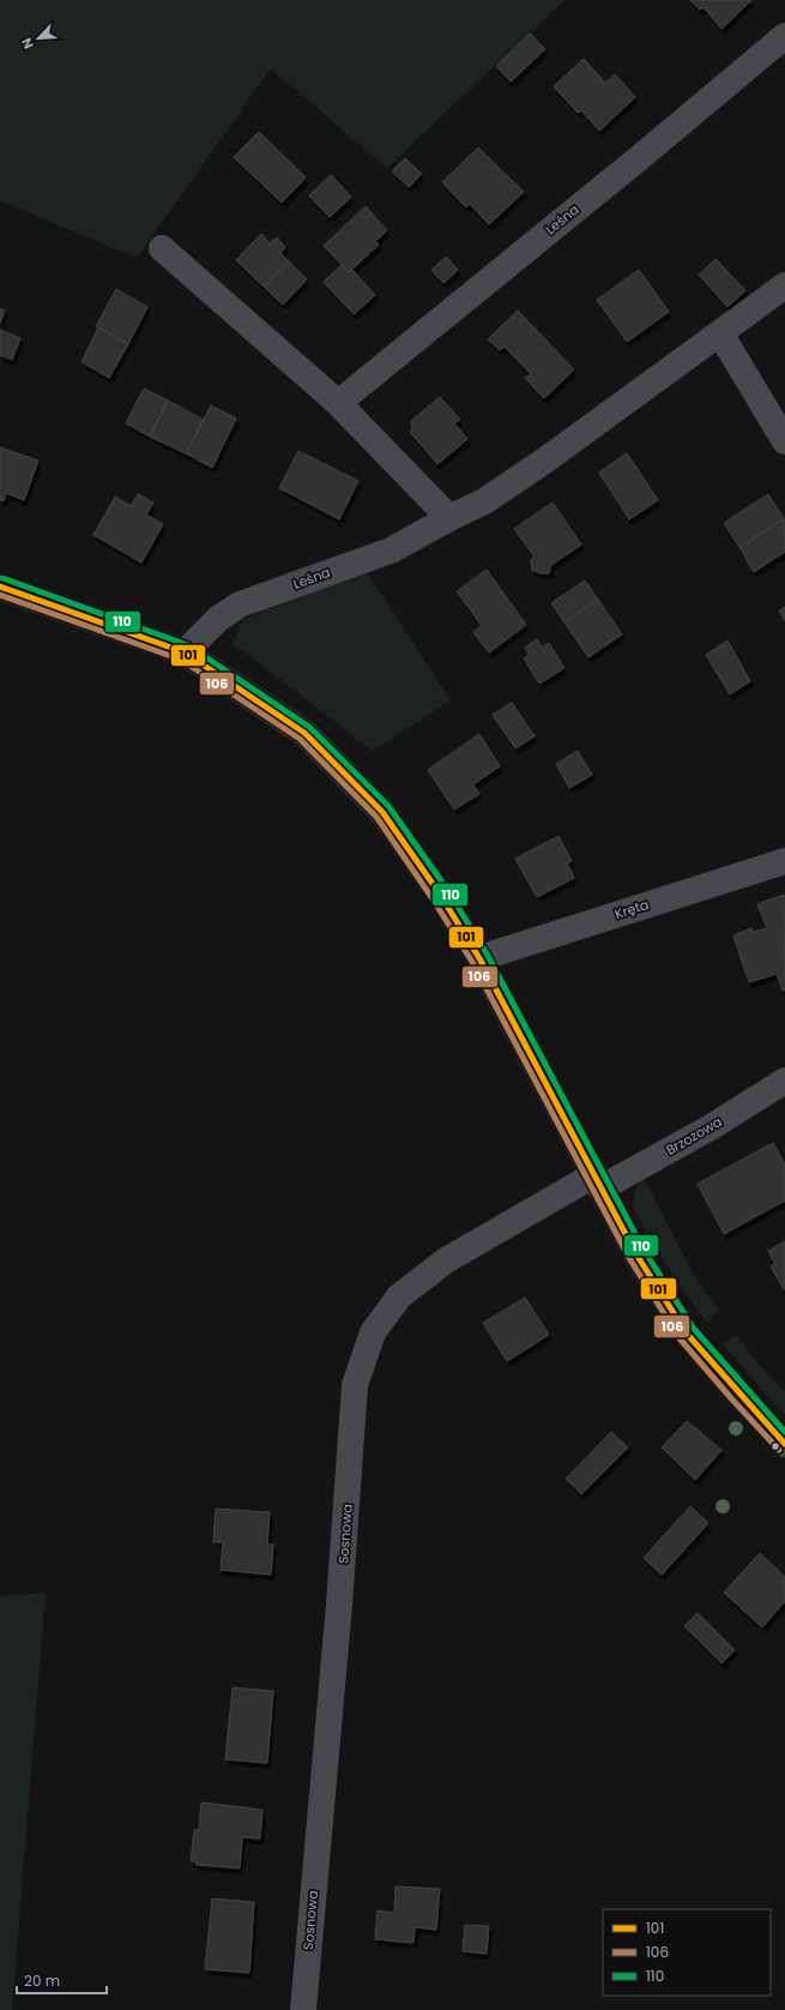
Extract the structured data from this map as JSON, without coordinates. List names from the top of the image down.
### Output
{
  "streets": {
    "street": [
      "Leśna",
      "Kręta",
      "Brzozowa",
      "Sosnowa"
    ]
  },
  "crossings": [
    ["Brzozowa", "Sosnowa"]
  ],
  "lines": ["transit line 110", "transit line 101", "transit line 106"],
  "legend": ["101", "106", "110"],
  "scale_bar": "20 m",
  "north": "bottom left"
}
